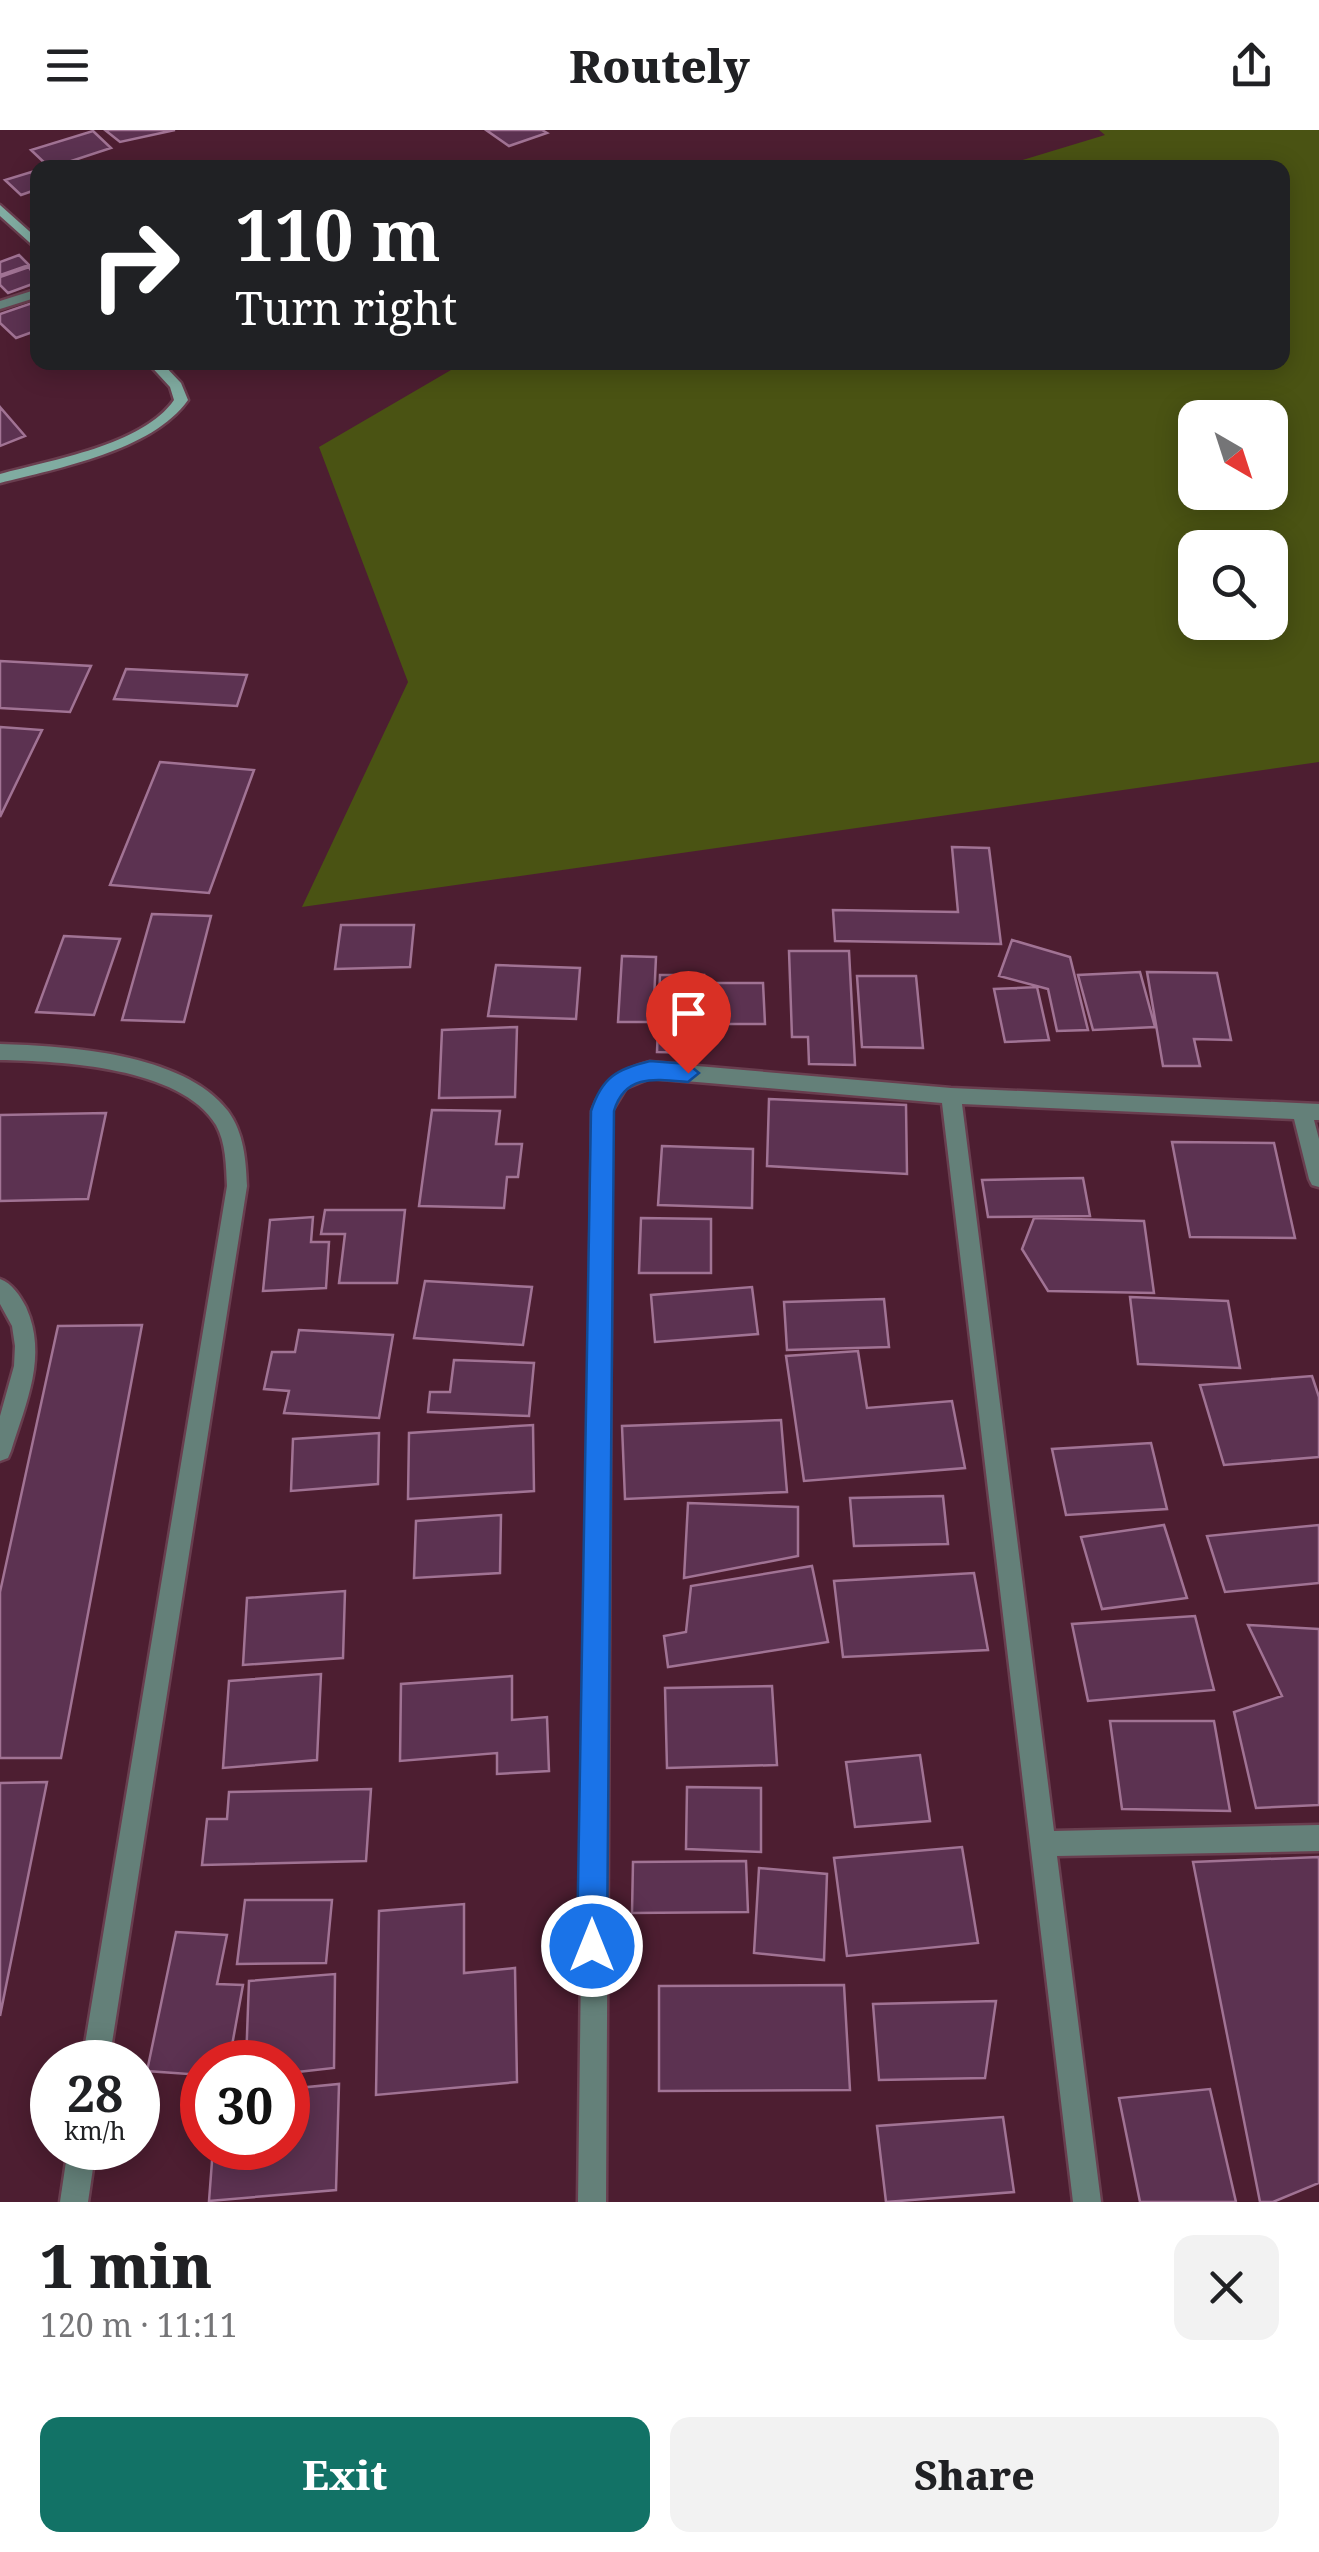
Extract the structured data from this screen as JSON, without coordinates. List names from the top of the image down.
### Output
{
  "north": "bottom right",
  "page": {
    "header": "Routely",
    "turn": ["110 m", "Turn right"],
    "speed": "28 km/h",
    "limit": "30",
    "heading": ["1 min", "120 m · 11:11"],
    "buttons": ["Exit", "Share"]
  }
}
